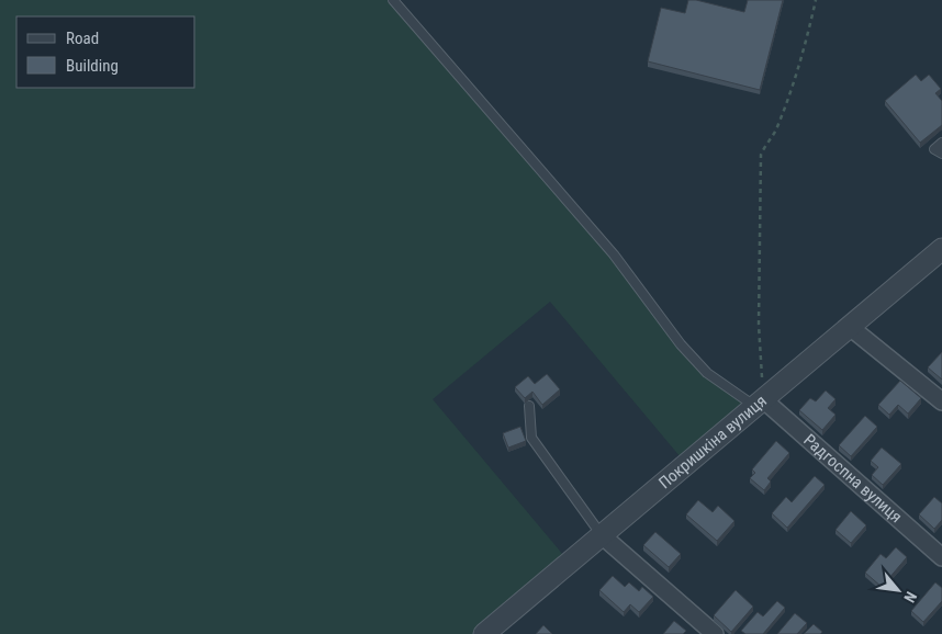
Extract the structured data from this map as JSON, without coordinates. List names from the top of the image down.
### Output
{
  "streets": {
    "street": ["Покришкіна вулиця", "Радгоспна вулиця"]
  },
  "crossings": [
    ["Покришкіна вулиця", "Радгоспна вулиця"]
  ],
  "legend": ["Road", "Building"],
  "north": "bottom right"
}
